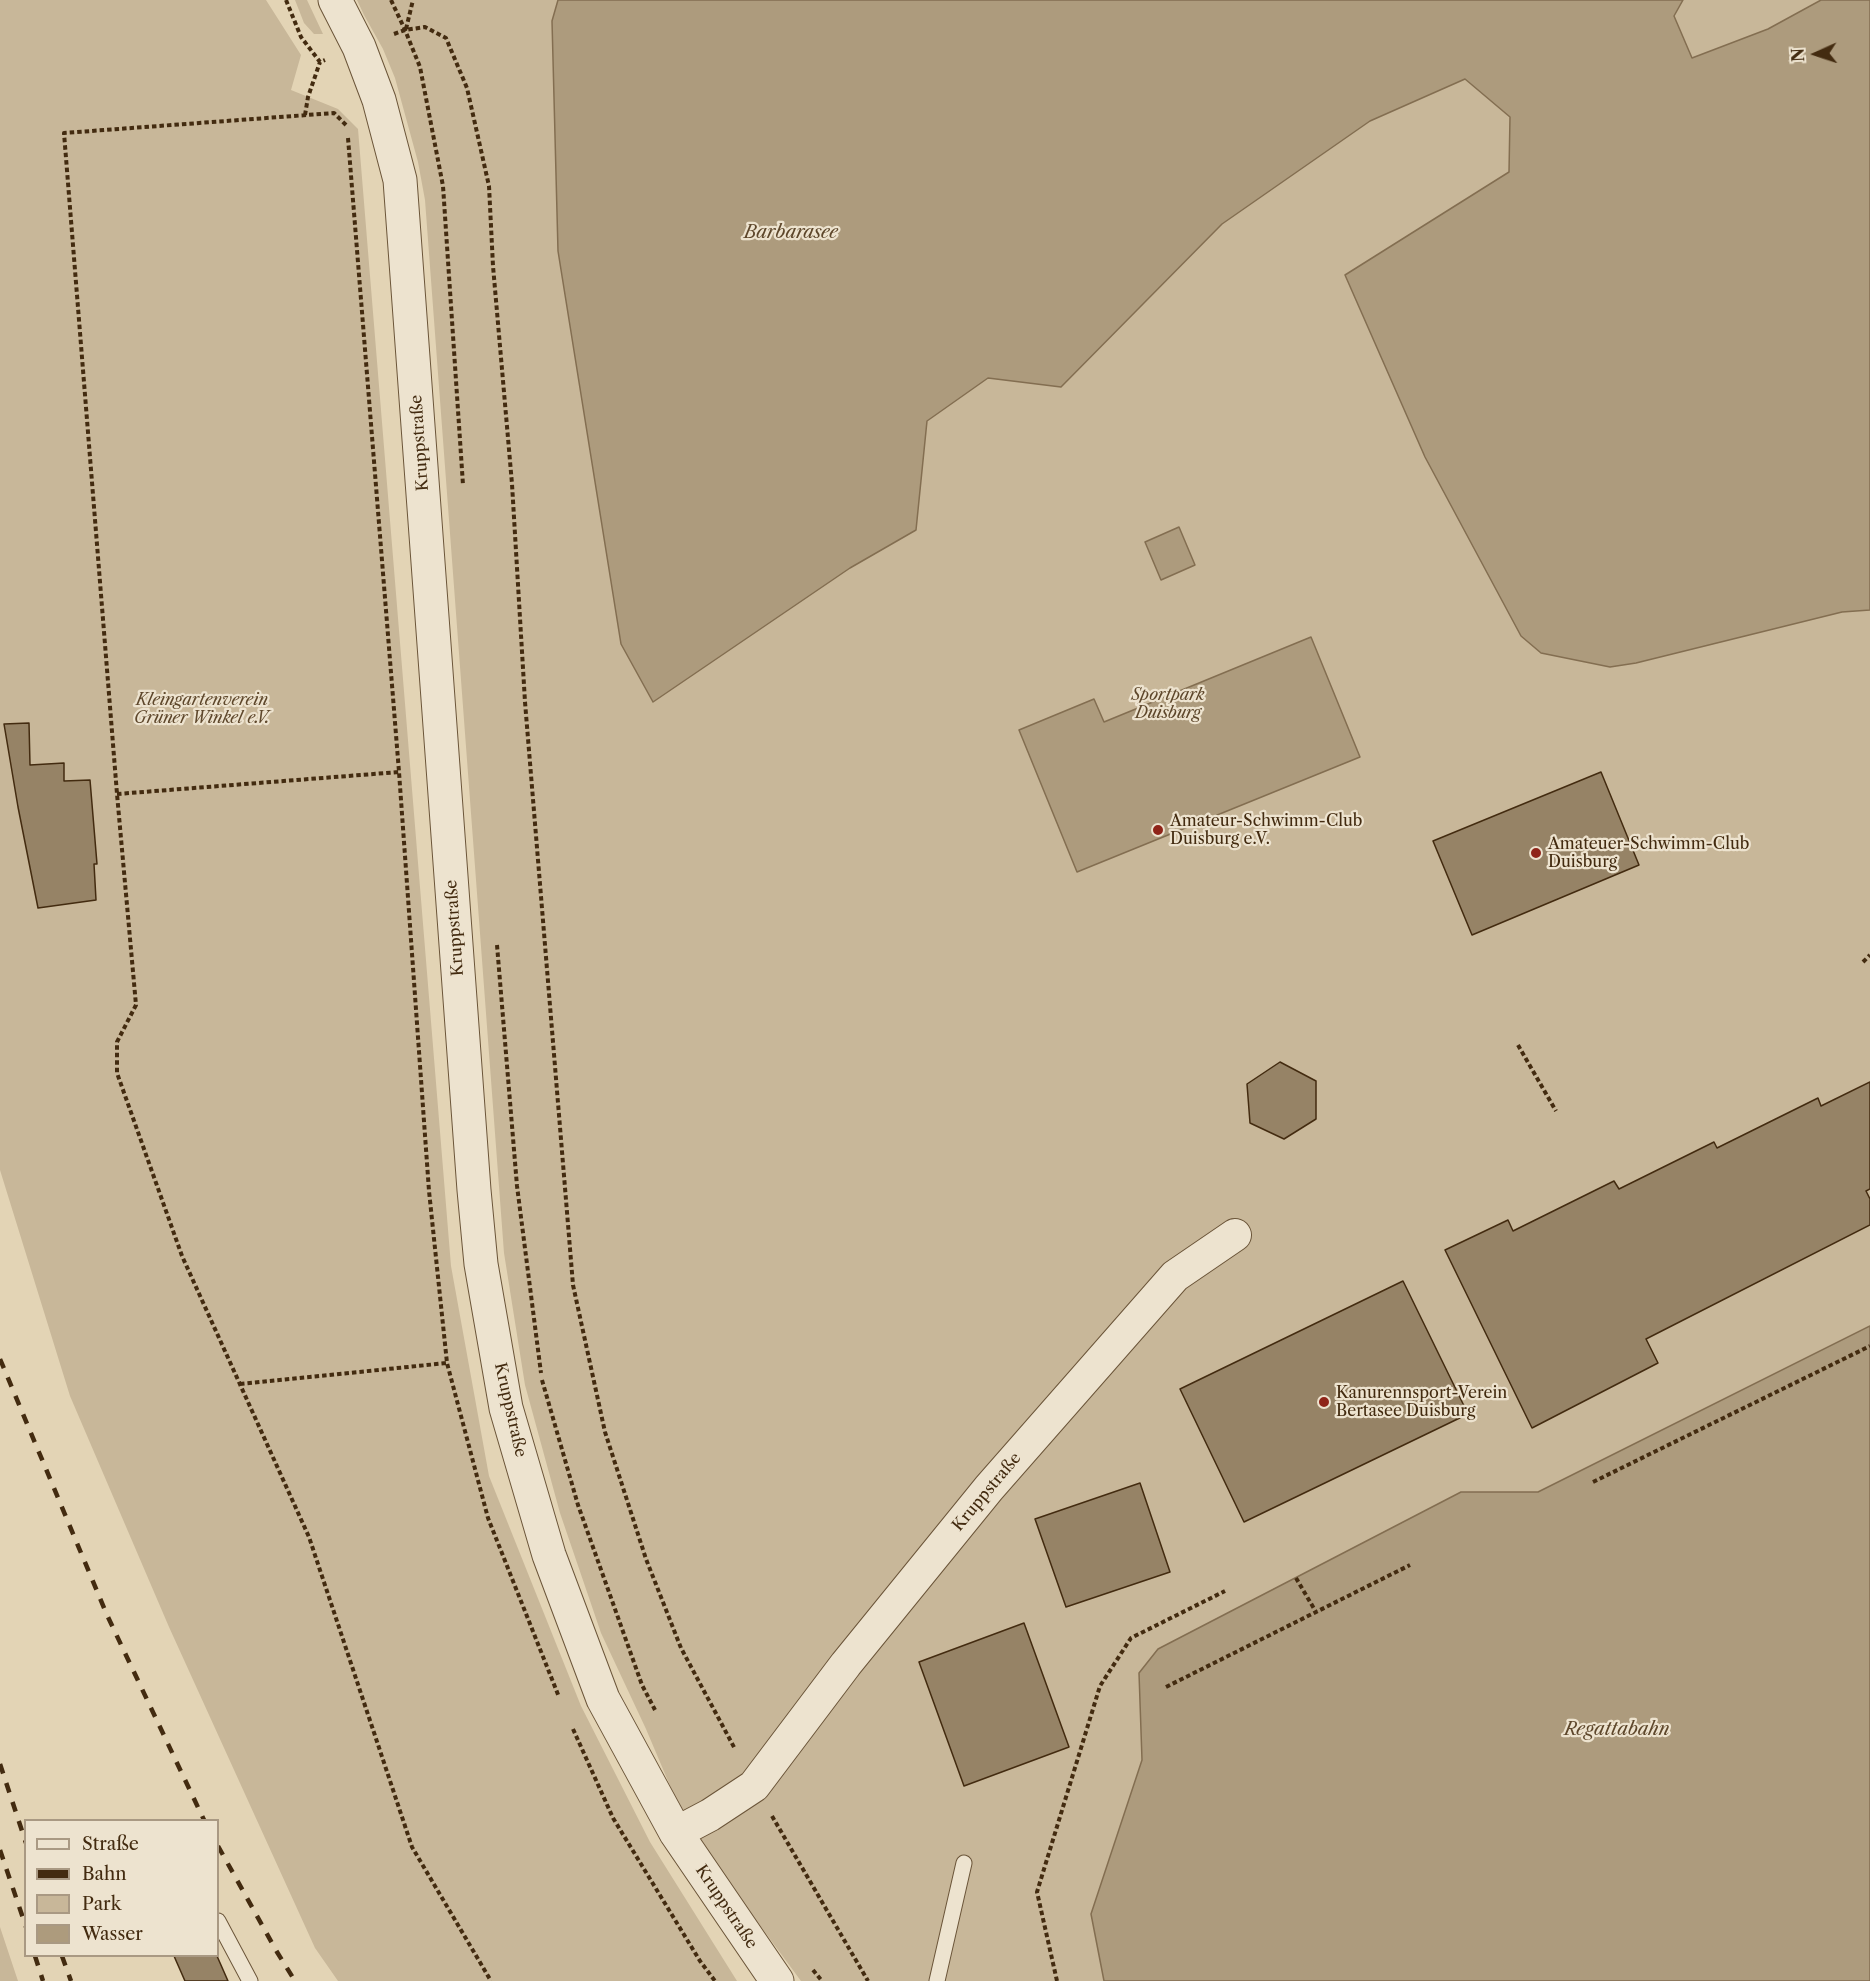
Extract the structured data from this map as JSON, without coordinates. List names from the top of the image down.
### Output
{
  "streets": {
    "street": ["Kruppstraße"]
  },
  "water": ["Barbarasee", "Regattabahn"],
  "parks": ["Sportpark Duisburg", "Kleingartenverein Grüner Winkel e.V."],
  "places": ["Amateur-Schwimm-Club Duisburg e.V.", "Amateuer-Schwimm-Club Duisburg", "Kanurennsport-Verein Bertasee Duisburg"],
  "legend": [
    "Straße",
    "Bahn",
    "Park",
    "Wasser"
  ],
  "north": "left"
}
